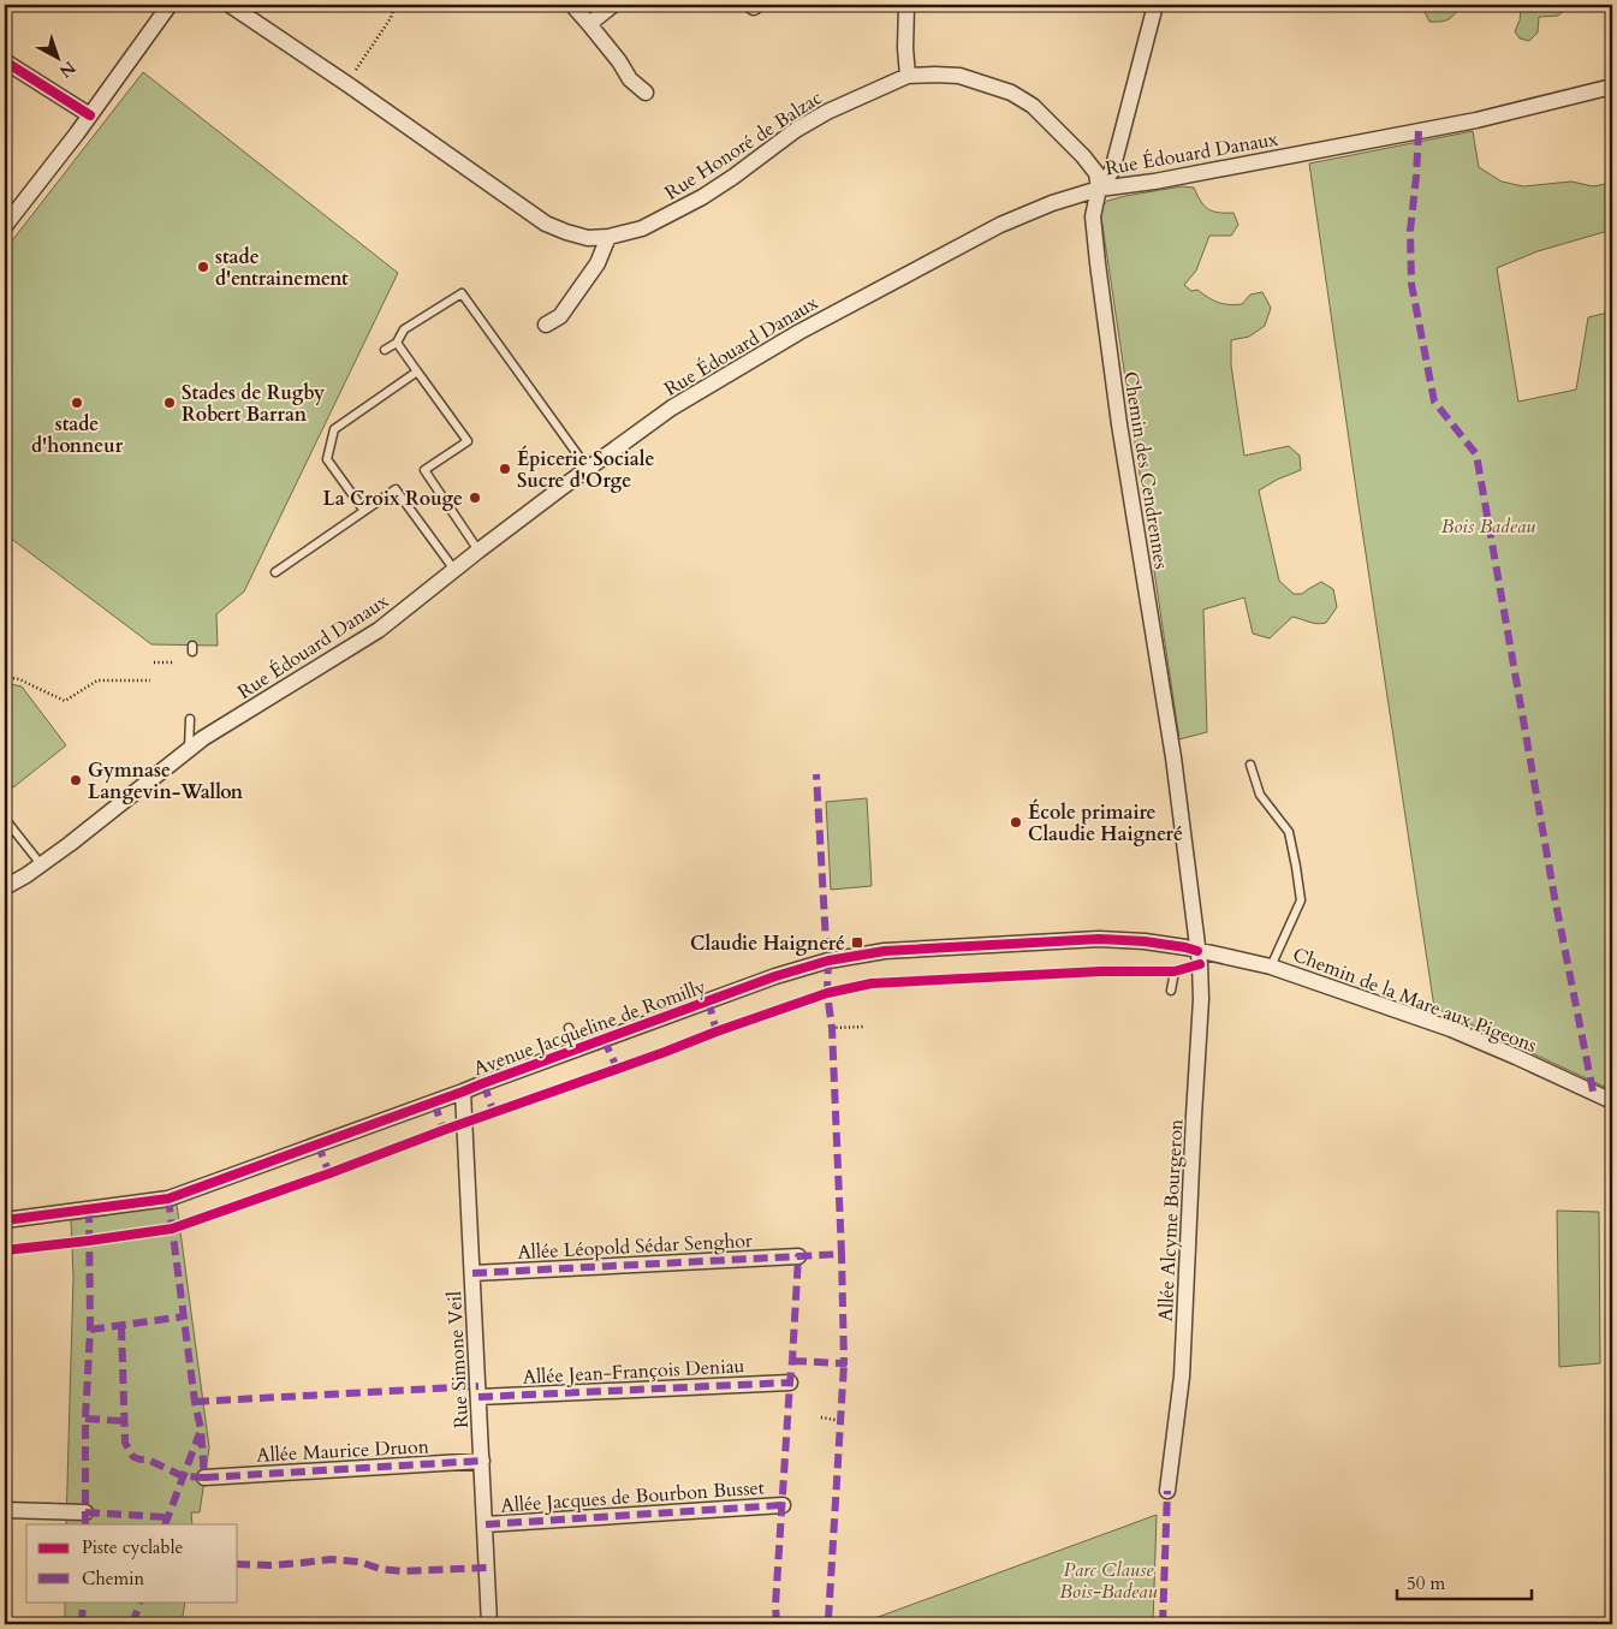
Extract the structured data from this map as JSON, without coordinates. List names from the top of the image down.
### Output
{
  "streets": {
    "street": [
      "Rue Honoré de Balzac",
      "Rue Édouard Danaux",
      "Chemin des Cendrennes",
      "Chemin de la Mare aux Pigeons",
      "Avenue Jacqueline de Romilly",
      "Allée Alcyme Bourgeron",
      "Allée Léopold Sédar Senghor",
      "Rue Simone Veil",
      "Allée Jean-François Deniau",
      "Allée Maurice Druon",
      "Allée Jacques de Bourbon Busset"
    ]
  },
  "crossings": [
    ["Rue Honoré de Balzac", "Rue Édouard Danaux"],
    ["Rue Honoré de Balzac", "Chemin des Cendrennes"],
    ["Rue Édouard Danaux", "Chemin des Cendrennes"],
    ["Chemin des Cendrennes", "Chemin de la Mare aux Pigeons"],
    ["Chemin des Cendrennes", "Avenue Jacqueline de Romilly"],
    ["Chemin des Cendrennes", "Allée Alcyme Bourgeron"],
    ["Chemin de la Mare aux Pigeons", "Avenue Jacqueline de Romilly"],
    ["Chemin de la Mare aux Pigeons", "Allée Alcyme Bourgeron"],
    ["Avenue Jacqueline de Romilly", "Allée Alcyme Bourgeron"],
    ["Avenue Jacqueline de Romilly", "Rue Simone Veil"],
    ["Allée Léopold Sédar Senghor", "Rue Simone Veil"],
    ["Rue Simone Veil", "Allée Jean-François Deniau"],
    ["Rue Simone Veil", "Allée Maurice Druon"],
    ["Rue Simone Veil", "Allée Jacques de Bourbon Busset"]
  ],
  "parks": ["Bois Badeau", "Parc Clause Bois-Badeau"],
  "places": {
    "other": [
      "stade d'entrainement",
      "stade d'honneur",
      "Stades de Rugby Robert Barran",
      "Épicerie Sociale Sucre d'Orge",
      "La Croix Rouge",
      "Gymnase Langevin-Wallon",
      "École primaire Claudie Haigneré"
    ],
    "transit": ["Claudie Haigneré"]
  },
  "legend": ["Piste cyclable", "Chemin"],
  "scale_bar": "50 m",
  "north": "bottom right"
}
